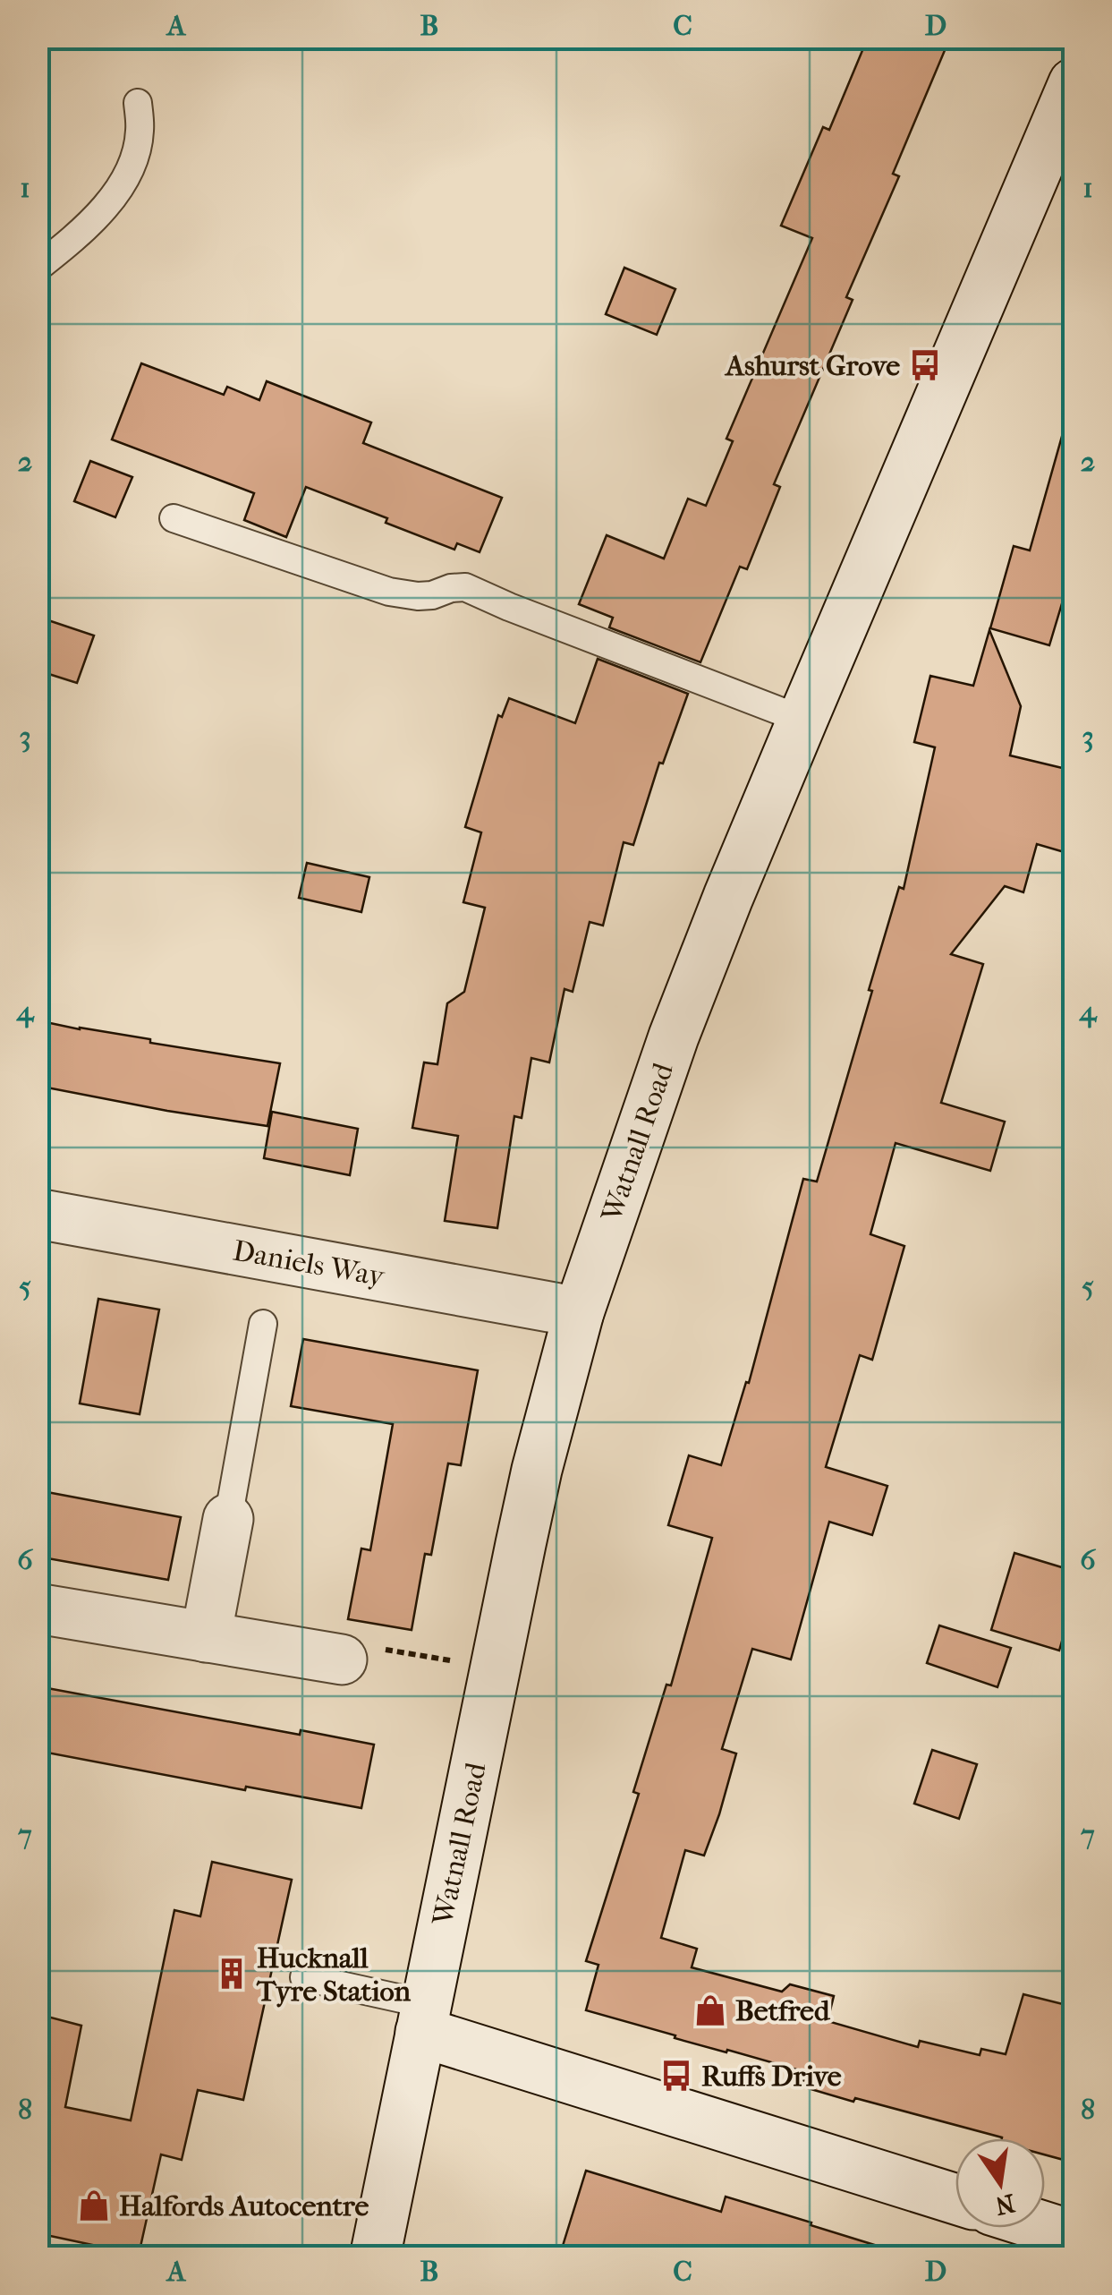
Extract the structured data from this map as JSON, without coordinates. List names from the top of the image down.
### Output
{
  "streets": {
    "main road": ["Watnall Road", "Daniels Way"]
  },
  "crossings": [
    ["Watnall Road", "Daniels Way"]
  ],
  "places": {
    "bus stop": ["Ashurst Grove", "Ruffs Drive"],
    "building": ["Hucknall Tyre Station"],
    "shop": ["Betfred", "Halfords Autocentre"]
  },
  "north": "bottom",
  "grid": {
    "columns": [
      "A",
      "B",
      "C",
      "D"
    ],
    "rows": [
      "1",
      "2",
      "3",
      "4",
      "5",
      "6",
      "7",
      "8"
    ]
  }
}
